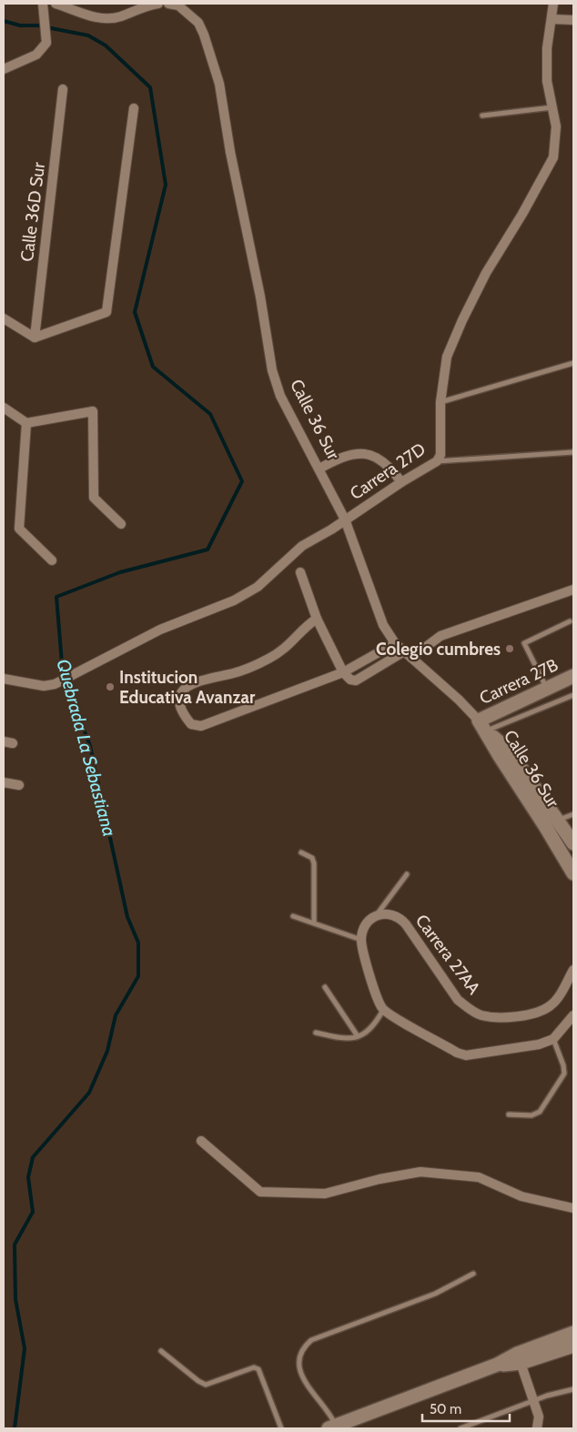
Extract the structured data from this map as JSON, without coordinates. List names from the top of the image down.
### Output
{
  "streets": {
    "street": [
      "Calle 36D Sur",
      "Calle 36 Sur",
      "Carrera 27D",
      "Carrera 27B",
      "Carrera 27AA"
    ]
  },
  "crossings": [
    ["Calle 36 Sur", "Carrera 27D"],
    ["Calle 36 Sur", "Carrera 27B"]
  ],
  "water": ["Quebrada La Sebastiana"],
  "places": ["Colegio cumbres", "Institucion Educativa Avanzar"],
  "scale_bar": "50 m"
}
